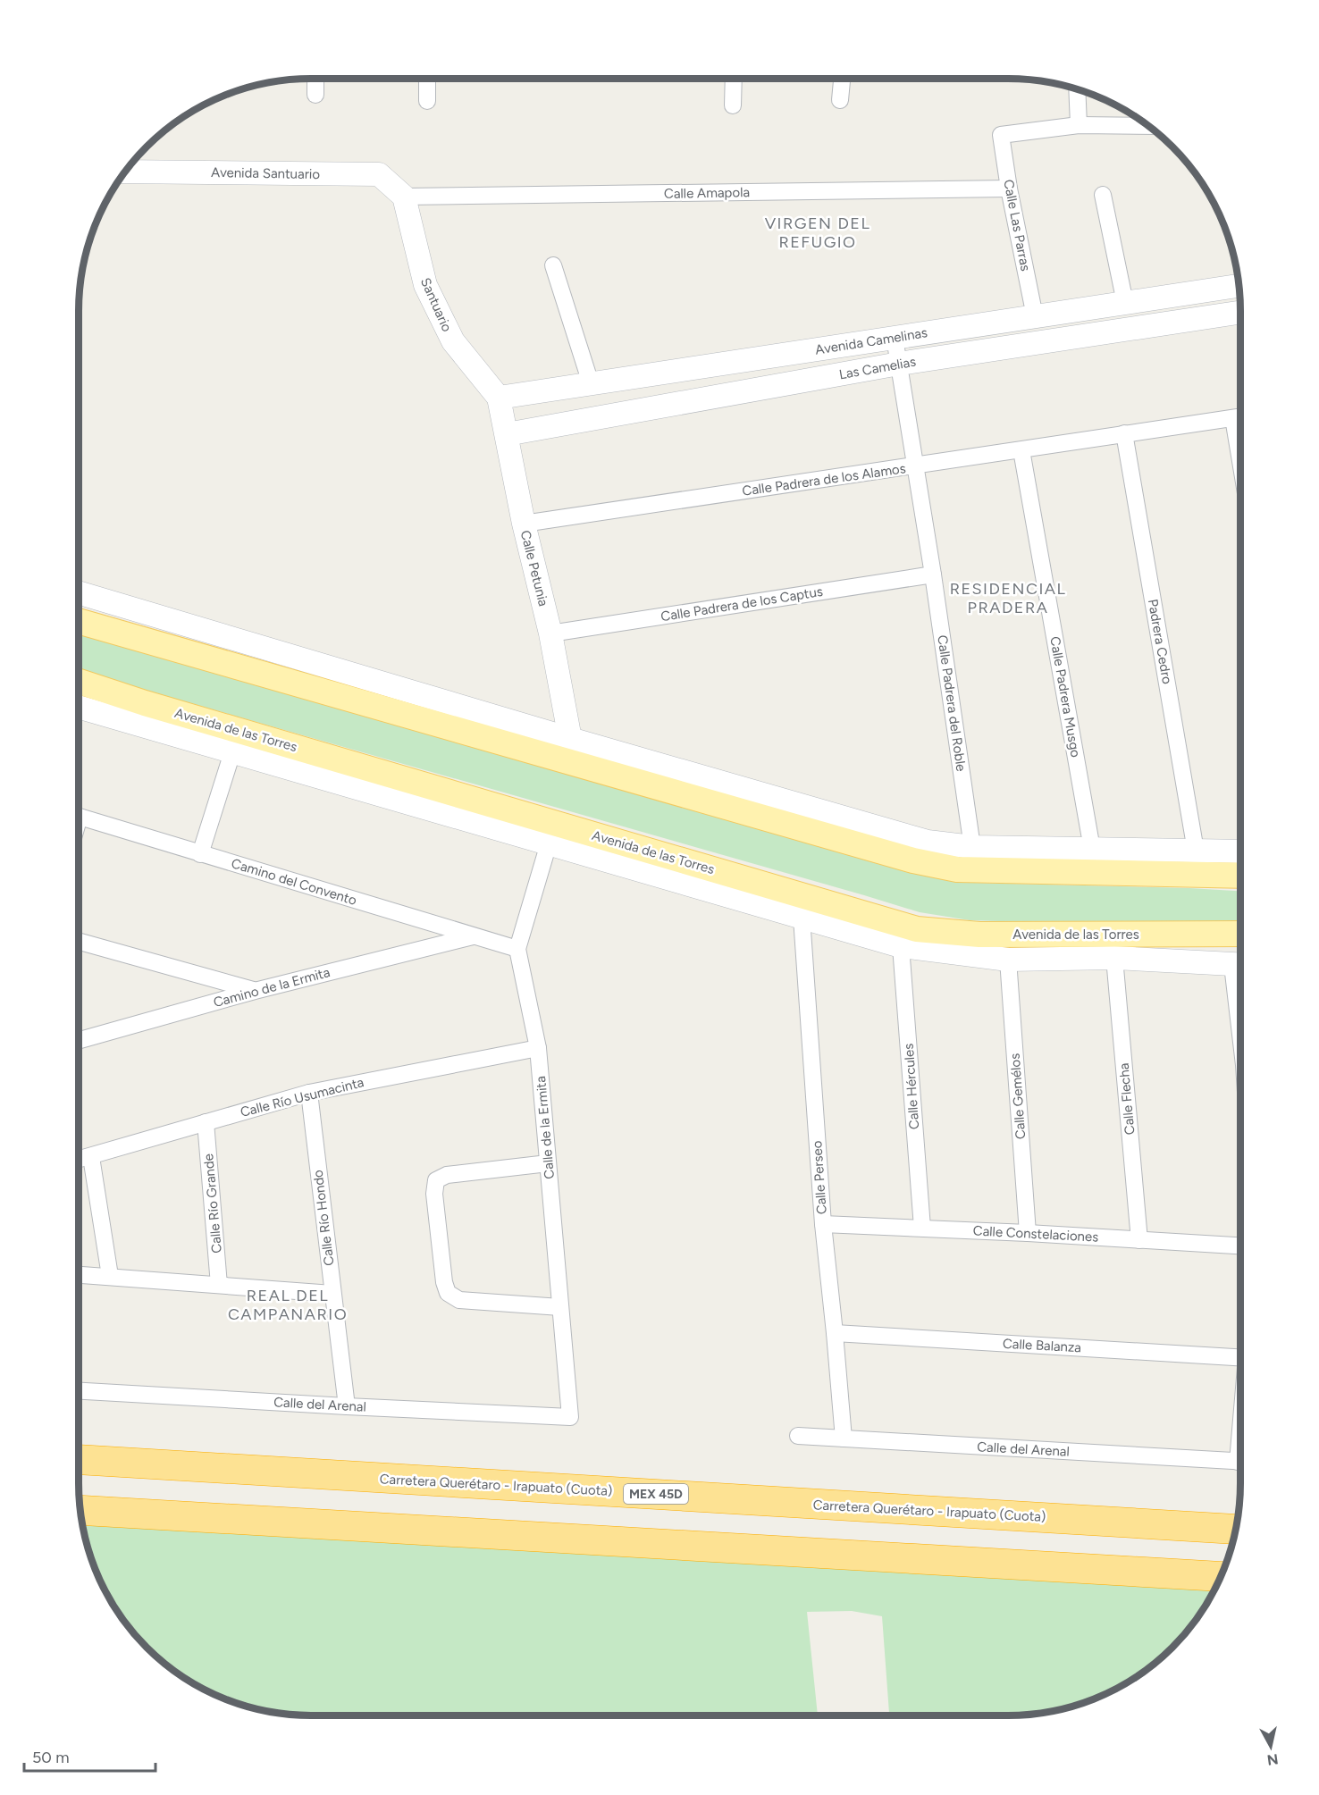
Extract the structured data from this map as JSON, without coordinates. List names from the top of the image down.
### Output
{
  "streets": {
    "highway": ["Carretera Querétaro - Irapuato (Cuota)", "MEX 45D"],
    "main road": ["Avenida de las Torres"],
    "street": [
      "Avenida Santuario",
      "Calle Amapola",
      "Calle Las Parras",
      "Santuario",
      "Avenida Camelinas",
      "Las Camelias",
      "Calle Padrera de los Alamos",
      "Calle Petunia",
      "Calle Padrera de los Captus",
      "Padrera Cedro",
      "Calle Padrera Musgo",
      "Calle Padrera del Roble",
      "Camino del Convento",
      "Camino de la Ermita",
      "Calle Hércules",
      "Calle Gemélos",
      "Calle Río Usumacinta",
      "Calle Flecha",
      "Calle de la Ermita",
      "Calle Perseo",
      "Calle Río Grande",
      "Calle Río Hondo",
      "Calle Constelaciones",
      "Calle Balanza",
      "Calle del Arenal"
    ]
  },
  "crossings": [
    ["Avenida Santuario", "Calle Amapola"],
    ["Avenida Santuario", "Santuario"],
    ["Calle Amapola", "Calle Las Parras"],
    ["Calle Amapola", "Santuario"],
    ["Calle Las Parras", "Avenida Camelinas"],
    ["Santuario", "Avenida Camelinas"],
    ["Santuario", "Calle Petunia"],
    ["Avenida Camelinas", "Calle Petunia"],
    ["Avenida Camelinas", "Calle Padrera del Roble"],
    ["Las Camelias", "Calle Petunia"],
    ["Las Camelias", "Calle Padrera del Roble"],
    ["Calle Padrera de los Alamos", "Calle Petunia"],
    ["Calle Padrera de los Alamos", "Padrera Cedro"],
    ["Calle Padrera de los Alamos", "Calle Padrera Musgo"],
    ["Calle Padrera de los Alamos", "Calle Padrera del Roble"],
    ["Calle Petunia", "Calle Padrera de los Captus"],
    ["Calle Padrera de los Captus", "Calle Padrera del Roble"],
    ["Avenida de las Torres", "Calle Hércules"],
    ["Avenida de las Torres", "Calle Gemélos"],
    ["Avenida de las Torres", "Calle Flecha"],
    ["Avenida de las Torres", "Calle de la Ermita"],
    ["Avenida de las Torres", "Calle Perseo"],
    ["Camino del Convento", "Camino de la Ermita"],
    ["Camino del Convento", "Calle de la Ermita"],
    ["Calle Hércules", "Calle Constelaciones"],
    ["Calle Gemélos", "Calle Constelaciones"],
    ["Calle Río Usumacinta", "Calle de la Ermita"],
    ["Calle Río Usumacinta", "Calle Río Grande"],
    ["Calle Río Usumacinta", "Calle Río Hondo"],
    ["Calle Flecha", "Calle Constelaciones"],
    ["Calle de la Ermita", "Calle del Arenal"],
    ["Calle Perseo", "Calle Constelaciones"],
    ["Calle Perseo", "Calle Balanza"],
    ["Calle Perseo", "Calle del Arenal"],
    ["Calle Río Hondo", "Calle del Arenal"]
  ],
  "districts": ["VIRGEN DEL REFUGIO", "RESIDENCIAL PRADERA", "REAL DEL CAMPANARIO"],
  "scale_bar": "50 m",
  "north": "bottom"
}
